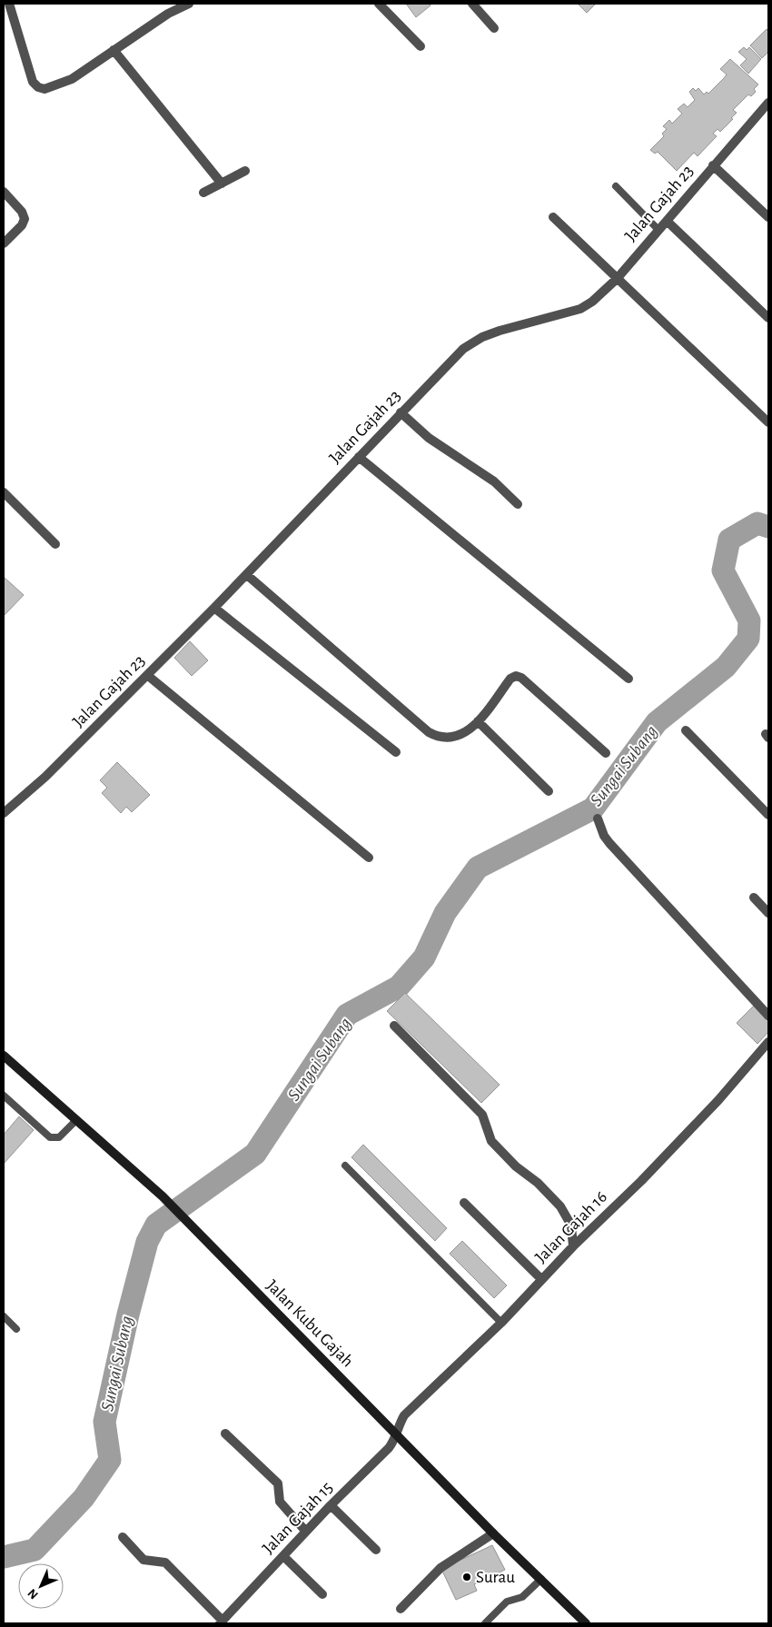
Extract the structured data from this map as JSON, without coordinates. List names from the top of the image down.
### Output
{
  "streets": {
    "street": [
      "Jalan Gajah 23",
      "Jalan Gajah 16",
      "Jalan Kubu Gajah",
      "Jalan Gajah 15"
    ]
  },
  "crossings": [
    ["Jalan Gajah 16", "Jalan Kubu Gajah"],
    ["Jalan Gajah 16", "Jalan Gajah 15"],
    ["Jalan Kubu Gajah", "Jalan Gajah 15"]
  ],
  "water": ["Sungai Subang"],
  "places": ["Surau"],
  "north": "bottom left"
}
